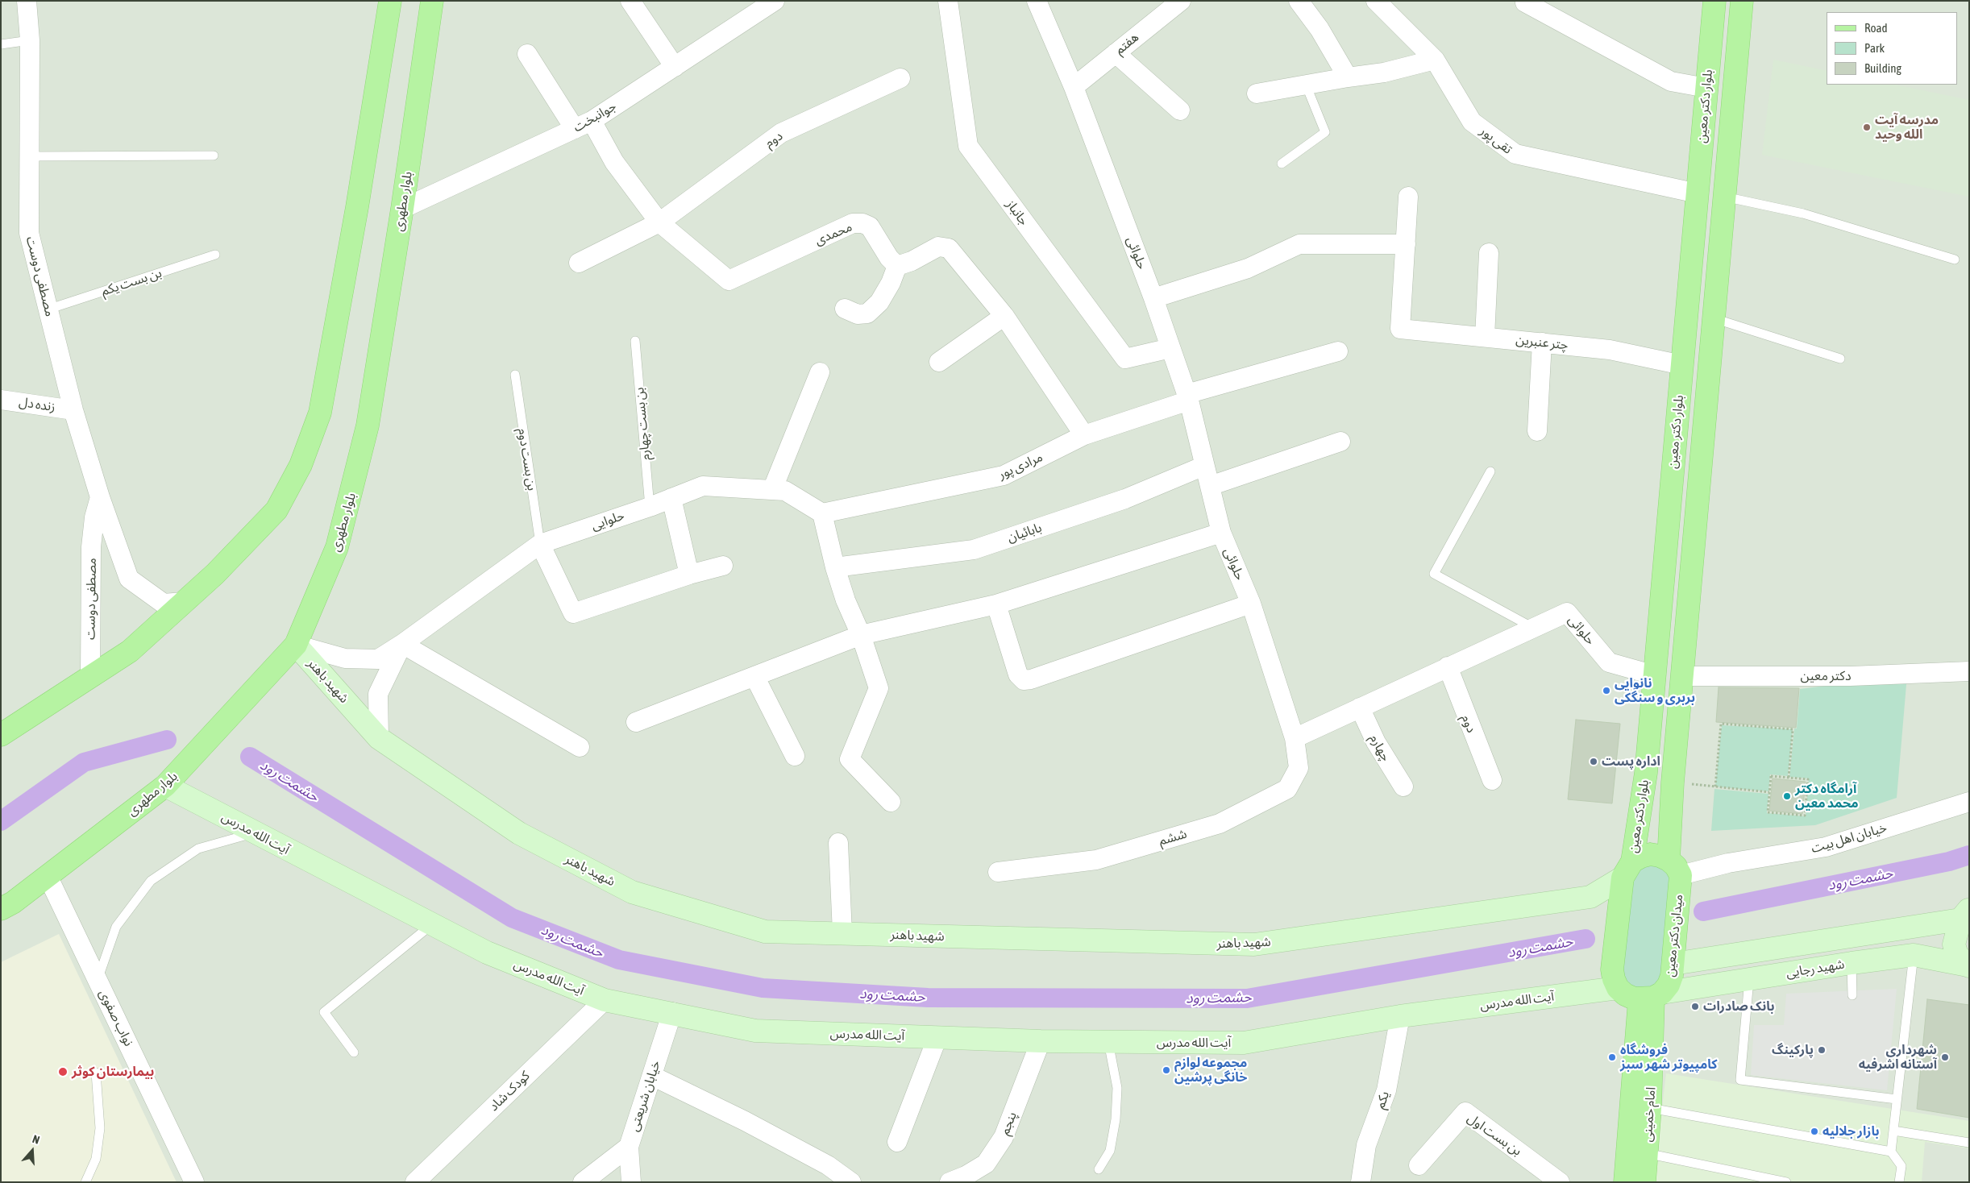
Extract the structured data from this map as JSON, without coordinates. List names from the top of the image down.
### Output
{
  "streets": {
    "main road": [
      "بلوار دکتر معین",
      "بلوار مطهری",
      "شهید باهنر",
      "آیت الله مدرس",
      "میدان دکتر معین",
      "شهید رجایی",
      "امام خمینی"
    ],
    "street": [
      "هفتم",
      "جوانبخت",
      "دوم",
      "تقی پور",
      "جانباز",
      "محمدی",
      "حلوائی",
      "مصطفی دوست",
      "چتر عنبرین",
      "زنده دل",
      "مرادی پور",
      "حلوایی",
      "بابائیان",
      "دکتر معین",
      "چهارم",
      "ششم",
      "خیابان اهل بیت",
      "نواب صفوی",
      "کودک شاد",
      "خیابان شریعتی",
      "یکم",
      "پنجم",
      "بن بست اول"
    ],
    "lane": ["بن بست یکم", "بن بست چهارم", "بن بست دوم"]
  },
  "crossings": [
    ["هفتم", "حلوائی"],
    ["بلوار دکتر معین", "تقی پور"],
    ["بلوار دکتر معین", "حلوائی"],
    ["بلوار دکتر معین", "چتر عنبرین"],
    ["بلوار دکتر معین", "دکتر معین"],
    ["بلوار دکتر معین", "شهید باهنر"],
    ["بلوار دکتر معین", "خیابان اهل بیت"],
    ["بلوار دکتر معین", "میدان دکتر معین"],
    ["جوانبخت", "بلوار مطهری"],
    ["جوانبخت", "محمدی"],
    ["دوم", "محمدی"],
    ["دوم", "حلوائی"],
    ["بلوار مطهری", "حلوایی"],
    ["بلوار مطهری", "شهید باهنر"],
    ["بلوار مطهری", "آیت الله مدرس"],
    ["بلوار مطهری", "نواب صفوی"],
    ["جانباز", "حلوائی"],
    ["حلوائی", "مرادی پور"],
    ["حلوائی", "بابائیان"],
    ["حلوائی", "چهارم"],
    ["حلوائی", "ششم"],
    ["مصطفی دوست", "بن بست یکم"],
    ["مصطفی دوست", "زنده دل"],
    ["بن بست چهارم", "حلوایی"],
    ["بن بست دوم", "حلوایی"],
    ["مرادی پور", "حلوایی"],
    ["حلوایی", "شهید باهنر"],
    ["آیت الله مدرس", "کودک شاد"],
    ["آیت الله مدرس", "خیابان شریعتی"],
    ["آیت الله مدرس", "یکم"],
    ["آیت الله مدرس", "پنجم"],
    ["خیابان اهل بیت", "میدان دکتر معین"],
    ["میدان دکتر معین", "شهید رجایی"],
    ["میدان دکتر معین", "امام خمینی"],
    ["شهید رجایی", "امام خمینی"]
  ],
  "water": ["حشمت رود"],
  "places": [
    "مدرسه آیت الله وحید",
    "نانوایی بربری و سنگکی",
    "اداره پست",
    "آرامگاه دکتر محمد معین",
    "بانک صادرات",
    "پارکینگ",
    "فروشگاه کامپیوتر شهر سبز",
    "شهرداری آستانه اشرفیه",
    "مجموعه لوازم خانگی پرشین",
    "بیمارستان کوثر",
    "بازار جلالیه"
  ],
  "legend": ["Road", "Park", "Building"],
  "north": "top"
}
